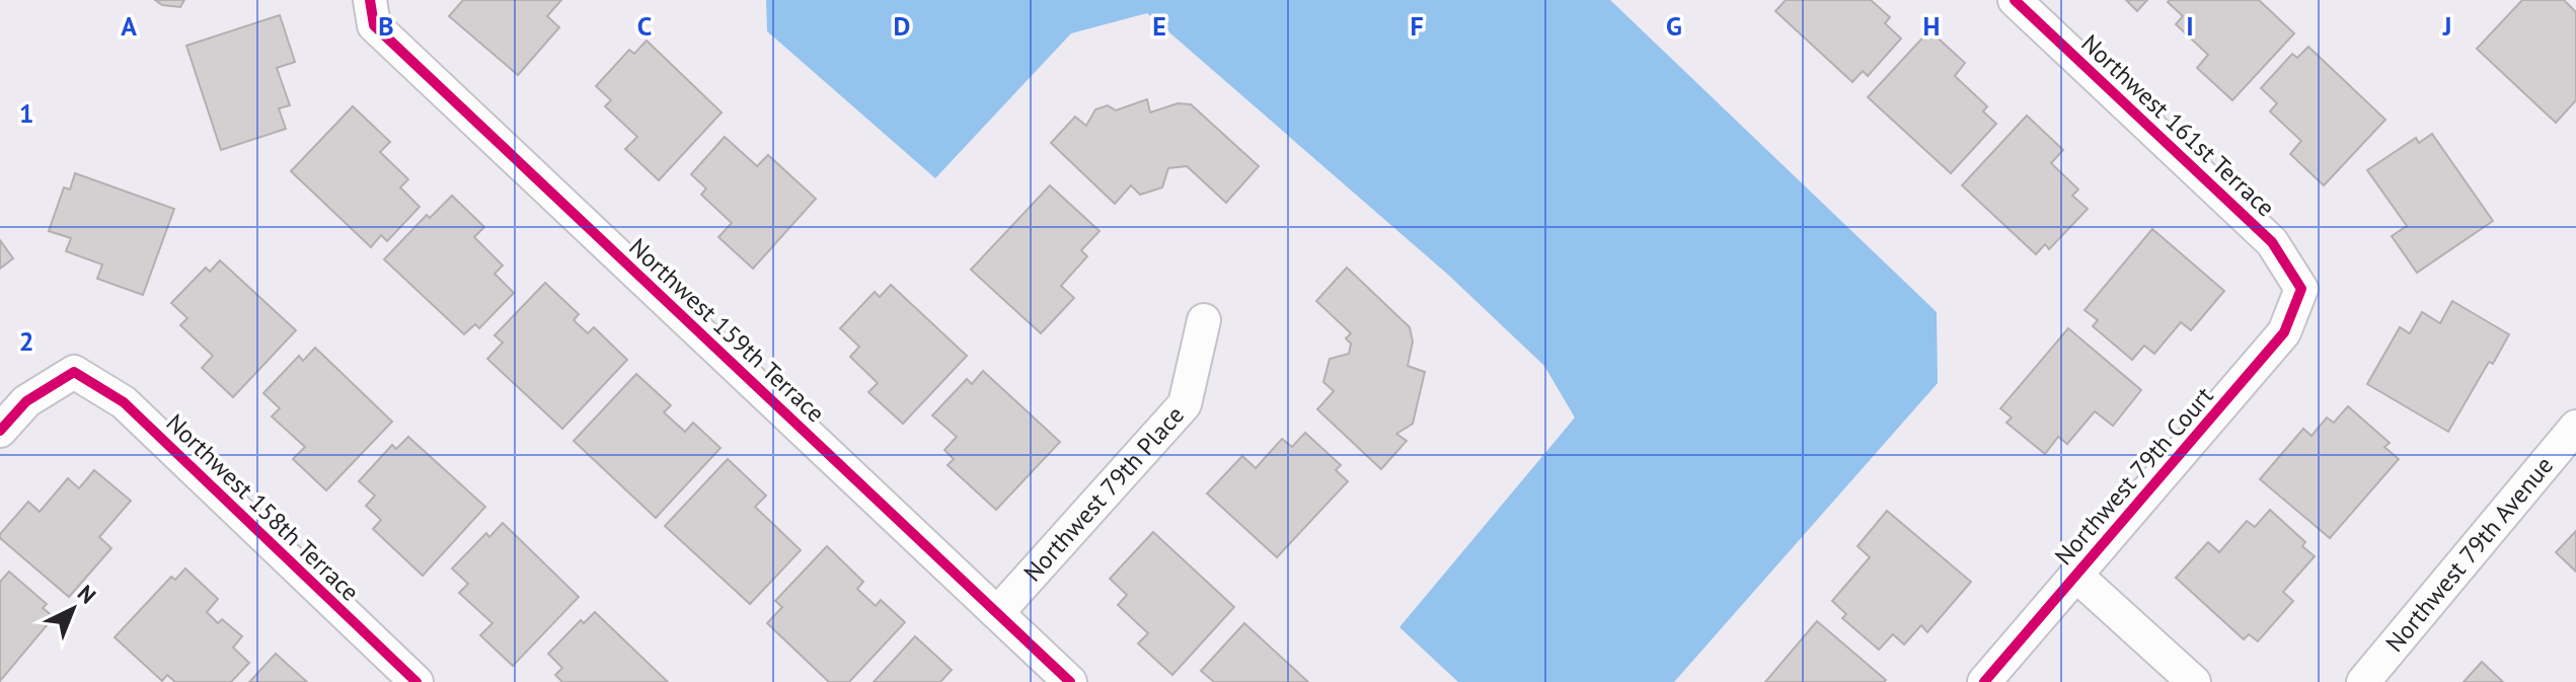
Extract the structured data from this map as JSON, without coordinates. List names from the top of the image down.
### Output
{
  "streets": {
    "street": [
      "Northwest 161st Terrace",
      "Northwest 159th Terrace",
      "Northwest 79th Court",
      "Northwest 79th Place",
      "Northwest 158th Terrace",
      "Northwest 79th Avenue"
    ]
  },
  "crossings": [
    ["Northwest 161st Terrace", "Northwest 79th Court"],
    ["Northwest 159th Terrace", "Northwest 79th Place"]
  ],
  "north": "top right",
  "grid": {
    "columns": [
      "A",
      "B",
      "C",
      "D",
      "E",
      "F",
      "G",
      "H",
      "I",
      "J"
    ],
    "rows": ["1", "2"]
  }
}
